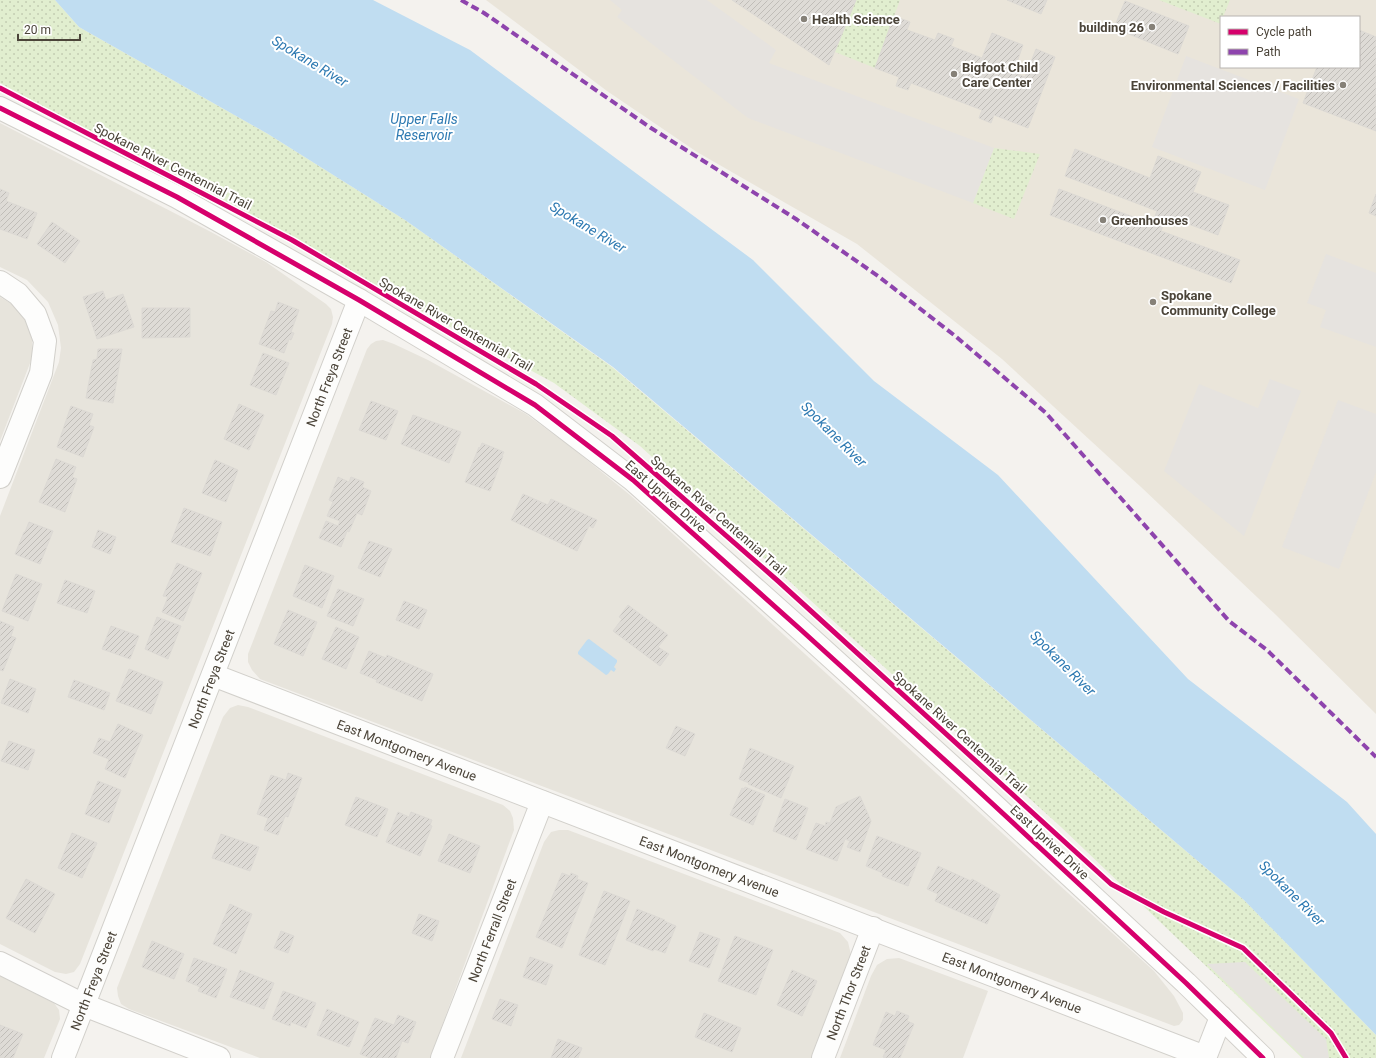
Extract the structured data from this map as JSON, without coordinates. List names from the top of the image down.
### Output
{
  "streets": {
    "street": [
      "North Freya Street",
      "East Upriver Drive",
      "East Montgomery Avenue",
      "North Ferrall Street",
      "North Thor Street"
    ],
    "cycle path": ["Spokane River Centennial Trail"]
  },
  "crossings": [
    ["North Freya Street", "East Upriver Drive"],
    ["North Freya Street", "East Montgomery Avenue"],
    ["East Montgomery Avenue", "North Ferrall Street"],
    ["East Montgomery Avenue", "North Thor Street"]
  ],
  "water": ["Spokane River", "Upper Falls Reservoir"],
  "places": [
    "Health Science",
    "building 26",
    "Bigfoot Child Care Center",
    "Environmental Sciences / Facilities",
    "Greenhouses",
    "Spokane Community College"
  ],
  "legend": ["Cycle path", "Path"],
  "scale_bar": "20 m"
}
